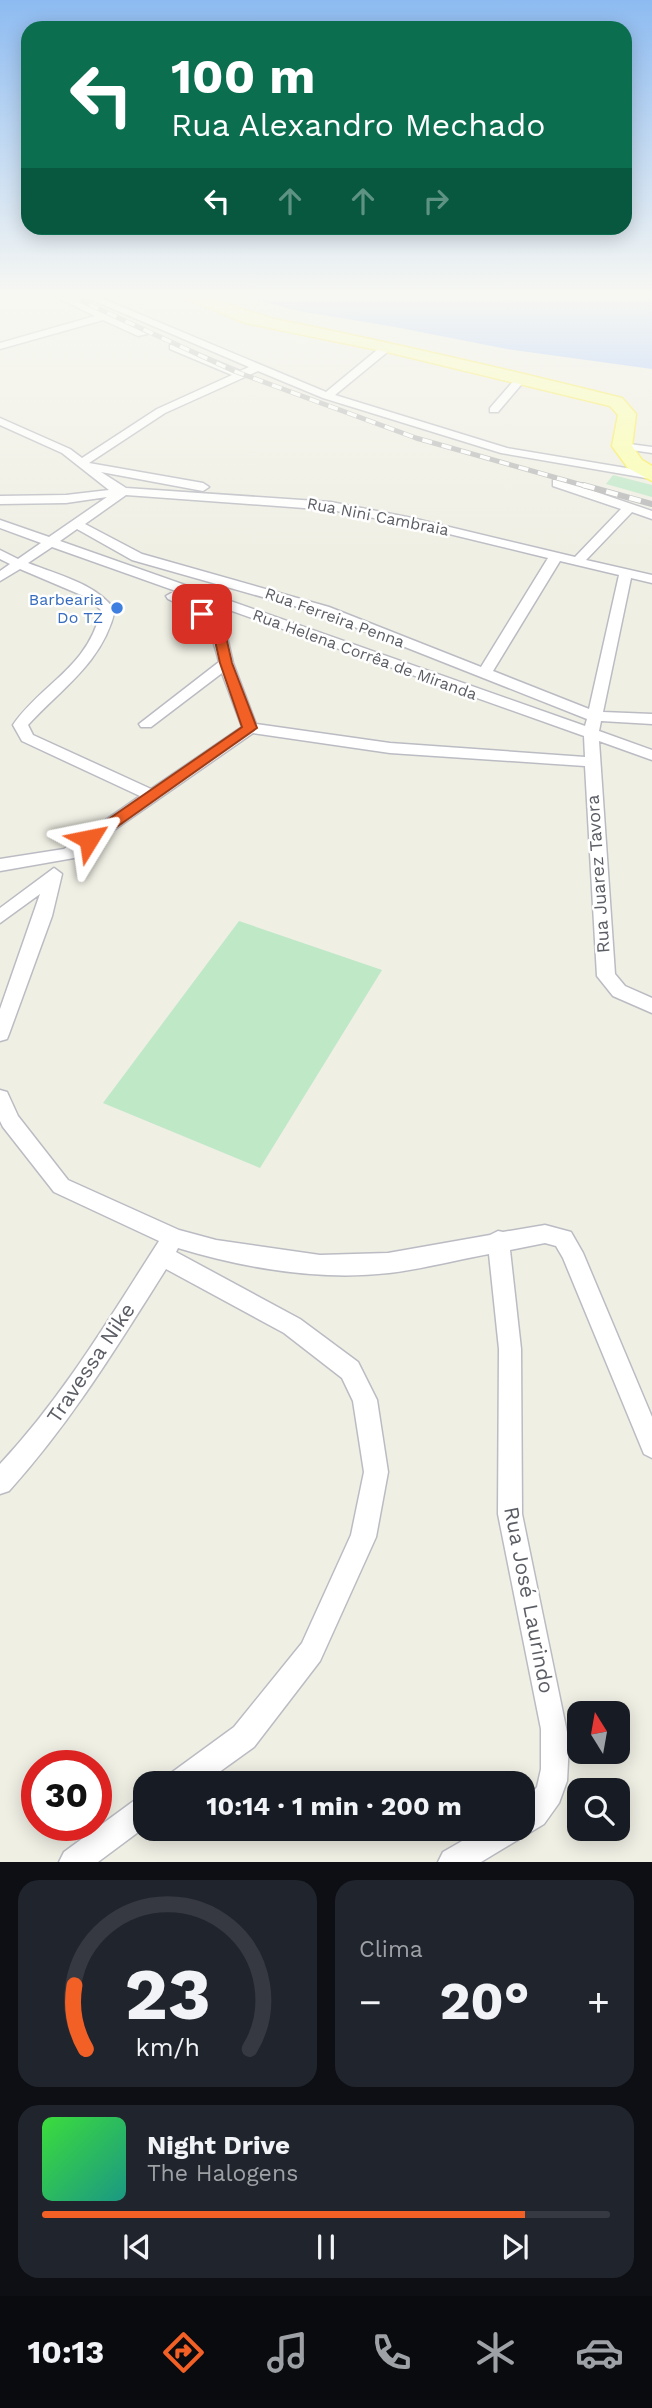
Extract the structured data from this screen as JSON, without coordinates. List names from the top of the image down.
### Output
{
  "streets": {
    "street": [
      "Rua Nini Cambraia",
      "Rua Ferreira Penna",
      "Rua Helena Corrêa de Miranda",
      "Rua Juarez Tavora",
      "Travessa Nike",
      "Rua José Laurindo"
    ]
  },
  "crossings": [
    ["Rua Nini Cambraia", "Rua Juarez Tavora"],
    ["Rua Ferreira Penna", "Rua Juarez Tavora"],
    ["Rua Helena Corrêa de Miranda", "Rua Juarez Tavora"]
  ],
  "places": ["Barbearia Do TZ"],
  "north": "top",
  "page": {
    "turn": ["100 m", "Rua Alexandro Mechado"],
    "limit": "30",
    "trip": "10:14 · 1 min · 200 m",
    "tile": "Clima",
    "heat": ["−", "20°", "+"],
    "song": ["Night Drive", "The Halogens"],
    "tabs": "10:13",
    "gauge": ["23", "km/h"]
  }
}
